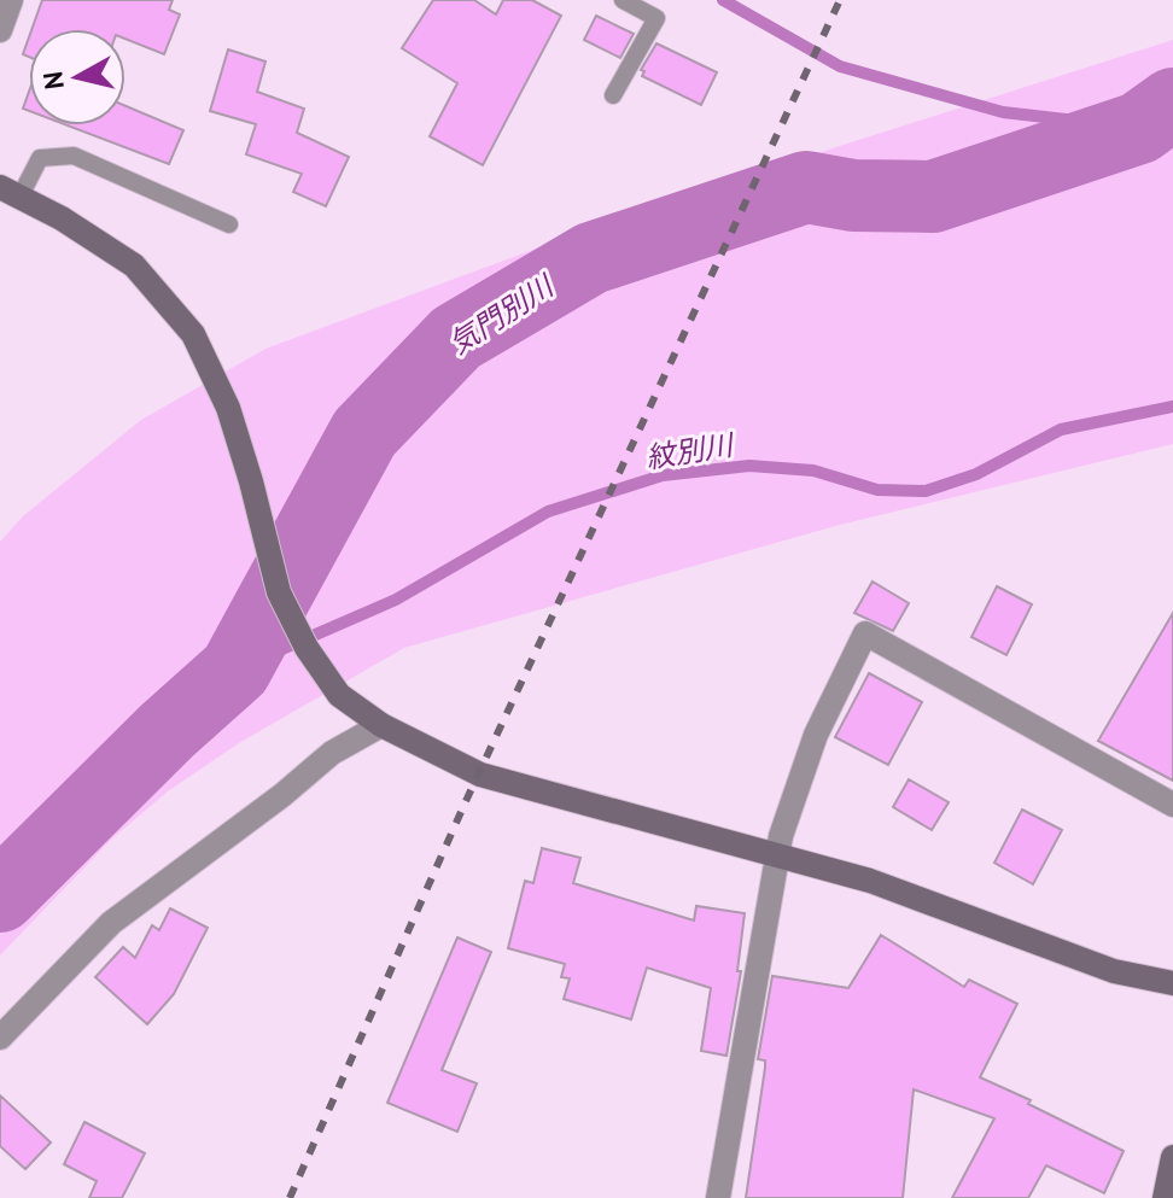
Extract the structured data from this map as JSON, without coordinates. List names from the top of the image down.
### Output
{
  "water": ["気門別川", "紋別川"],
  "north": "left"
}
